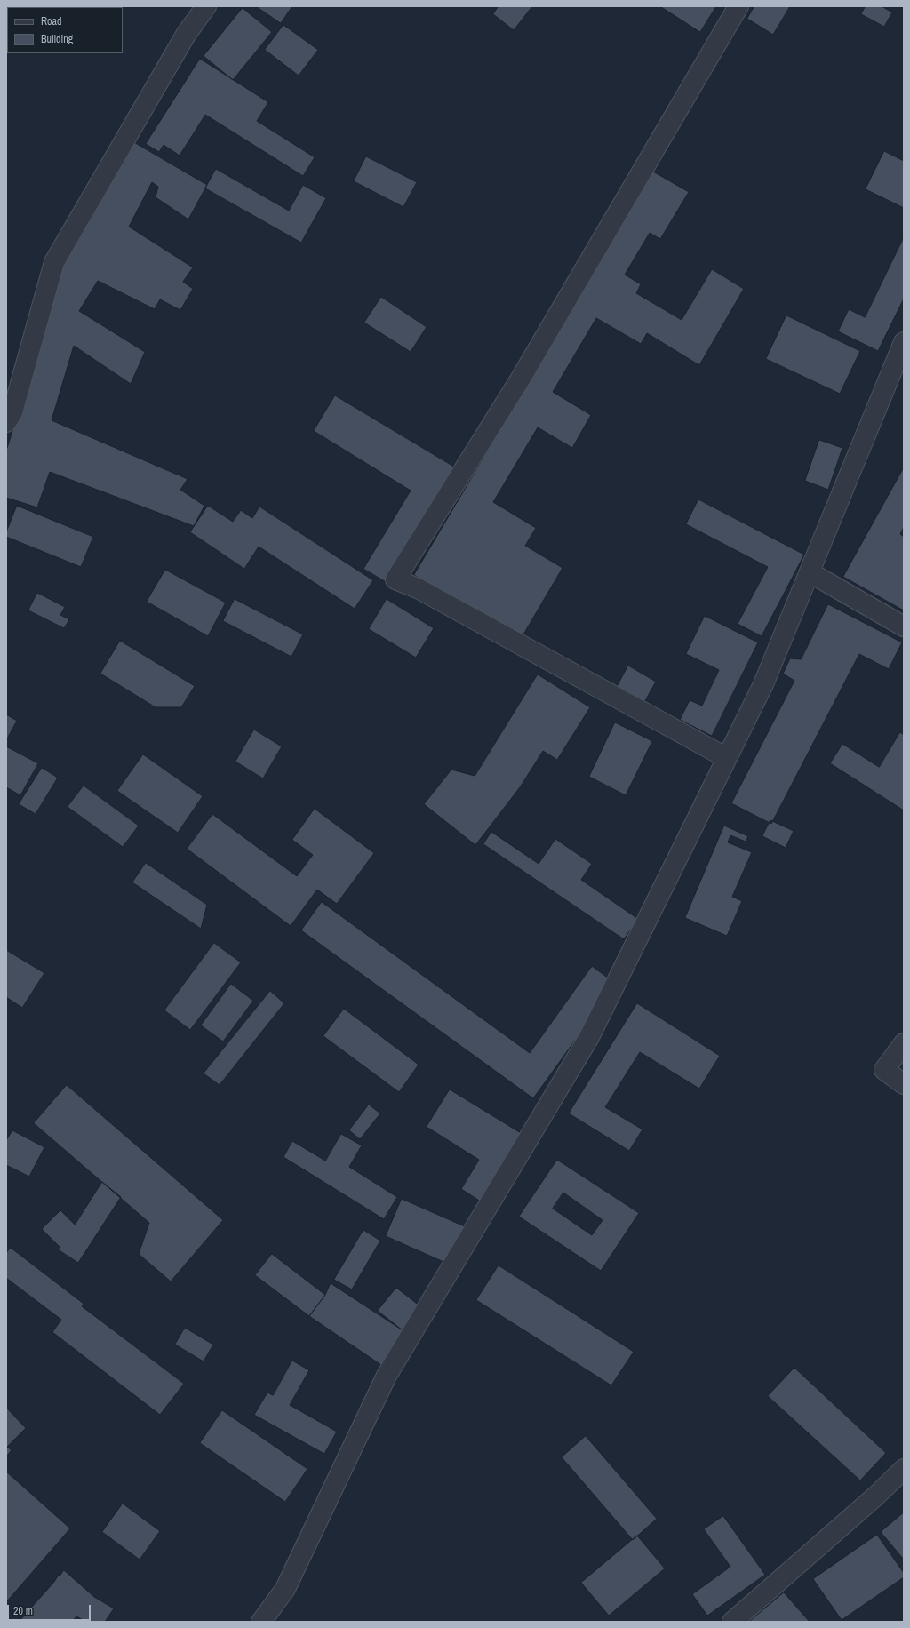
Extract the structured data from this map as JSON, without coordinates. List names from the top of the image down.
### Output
{
  "legend": ["Road", "Building"],
  "scale_bar": "20 m"
}
